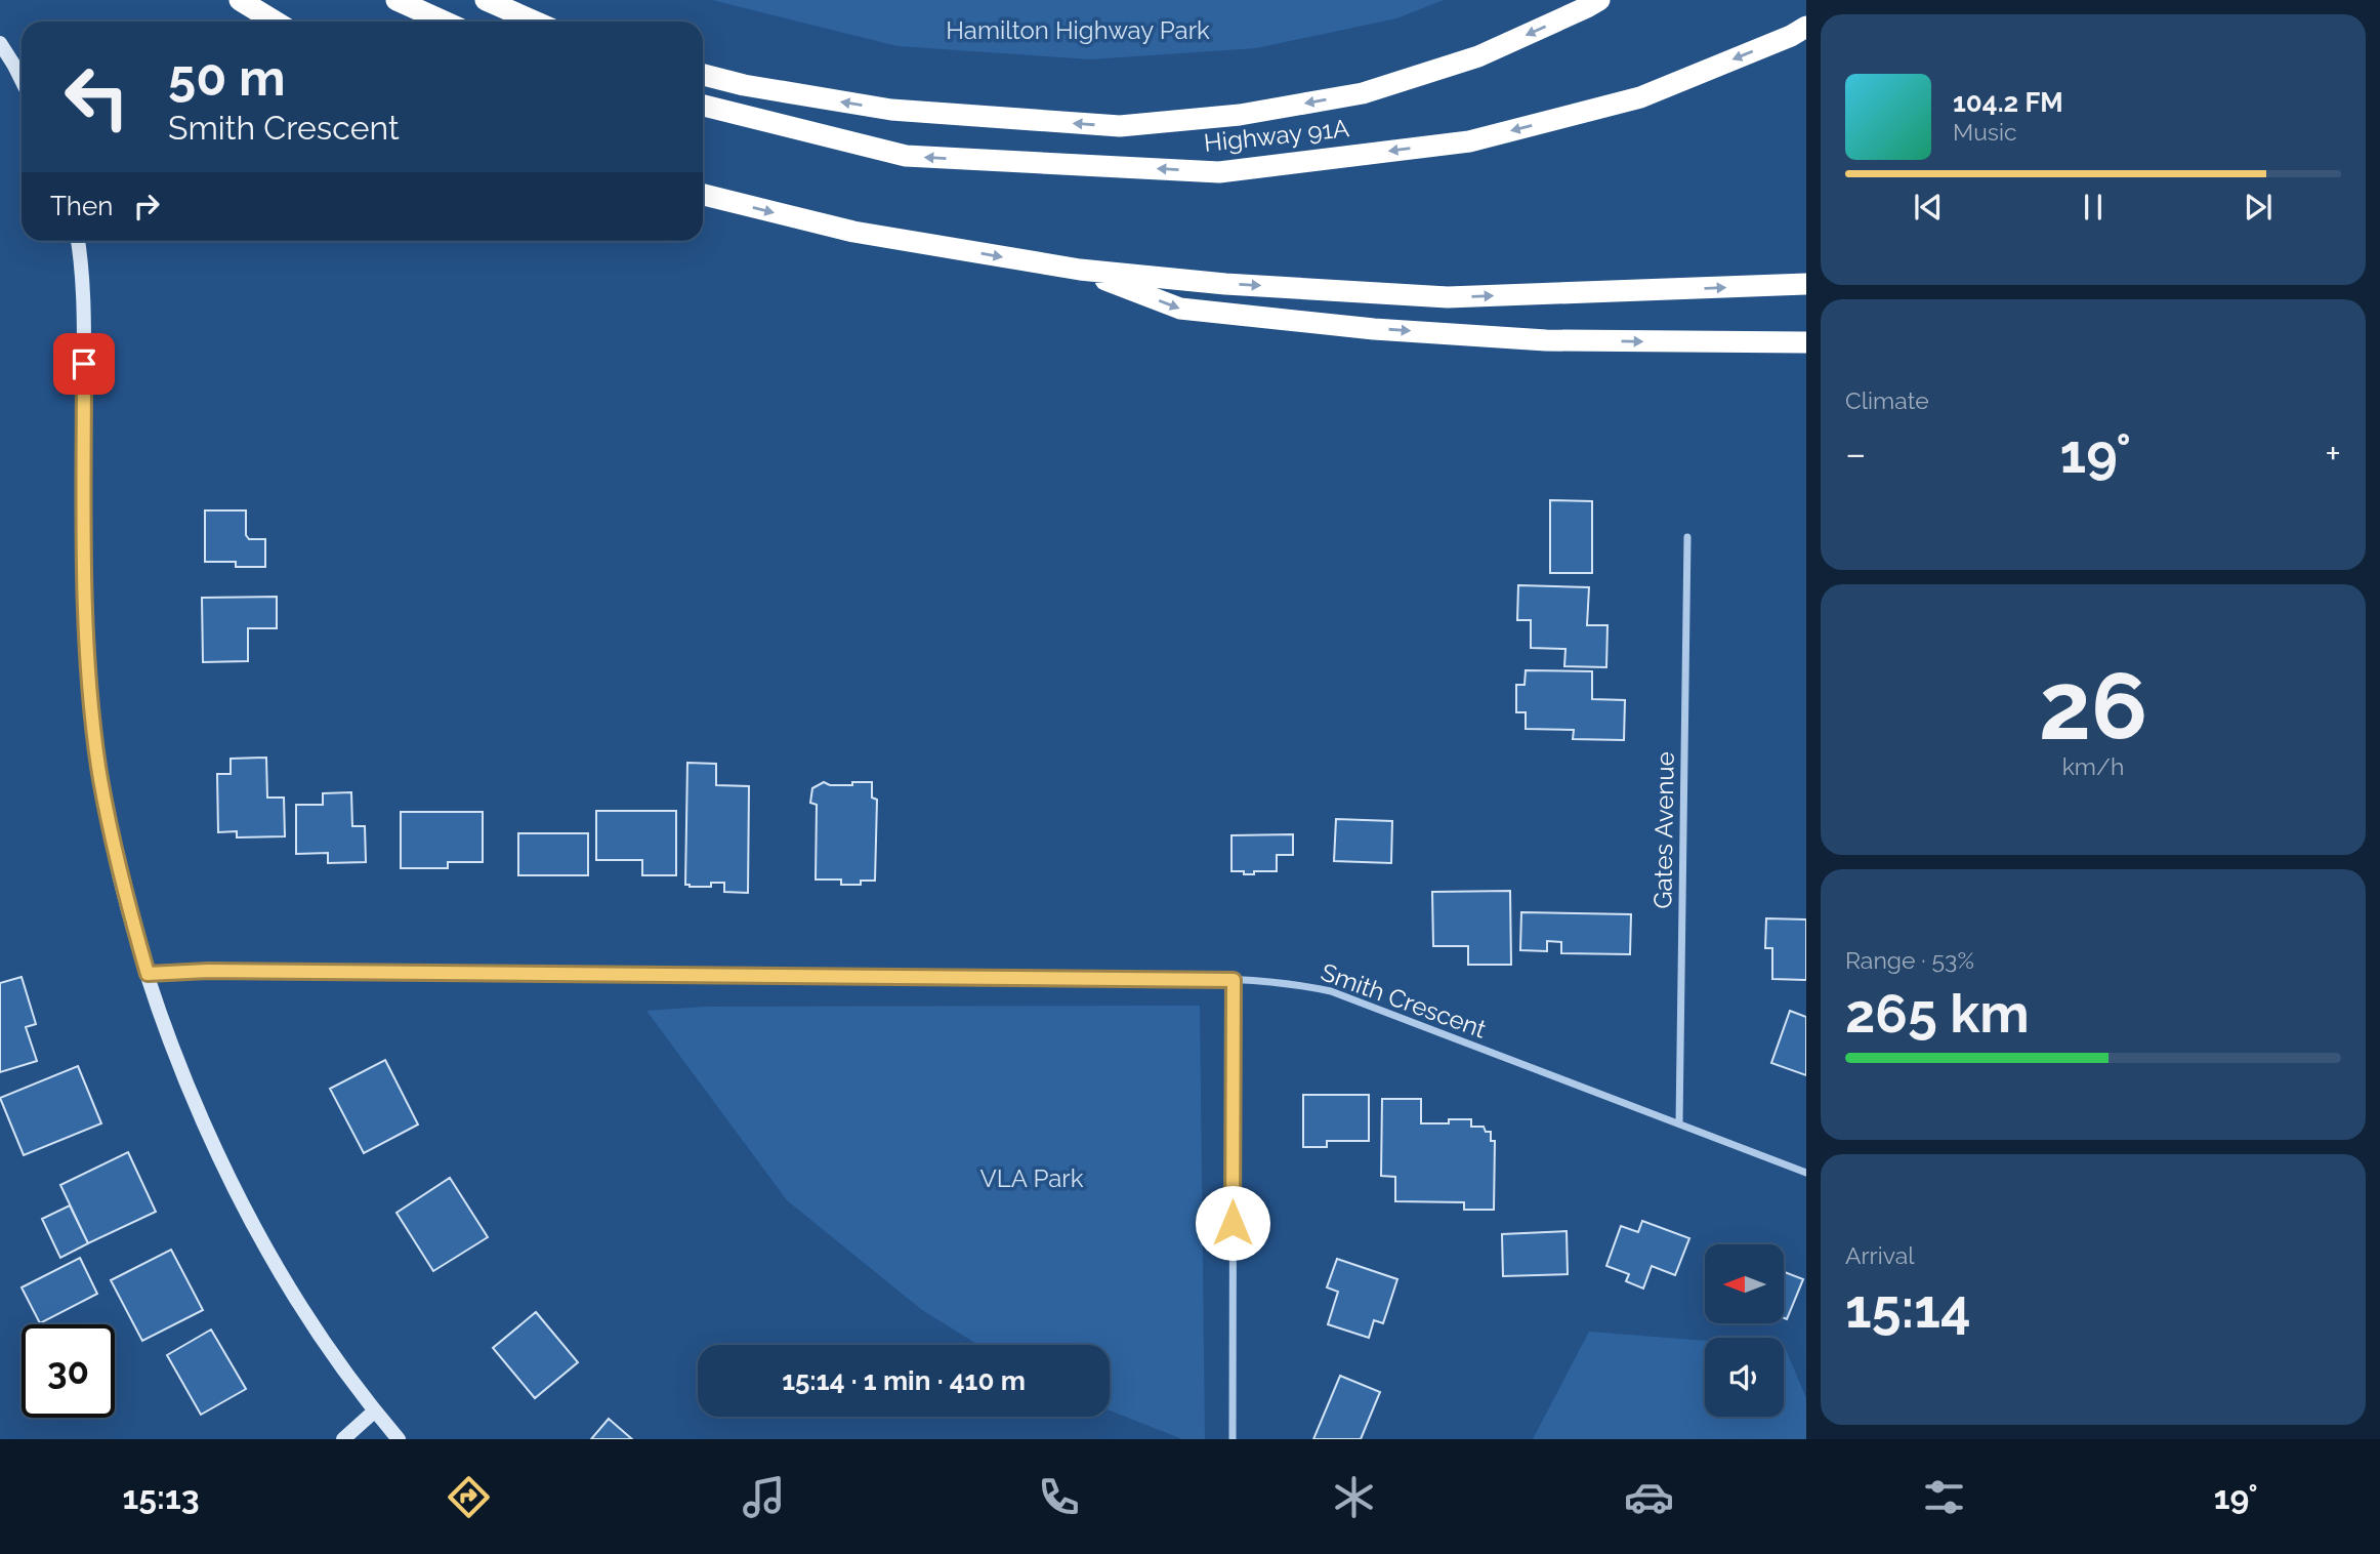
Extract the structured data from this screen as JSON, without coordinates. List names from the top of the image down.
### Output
{
  "streets": {
    "highway": ["Highway 91A"],
    "street": ["Gates Avenue", "Smith Crescent"]
  },
  "crossings": [
    ["Gates Avenue", "Smith Crescent"]
  ],
  "parks": ["Hamilton Highway Park", "VLA Park"],
  "north": "left",
  "page": {
    "turn": ["50 m", "Smith Crescent"],
    "song": ["104.2 FM", "Music"],
    "then": "Then",
    "tile": [
      "Climate",
      ["26", "km/h"],
      ["Range · 53%", "265 km"],
      ["Arrival", "15:14"]
    ],
    "heat": ["−", "19°", "+"],
    "limit": "30",
    "trip": "15:14 · 1 min · 410 m",
    "tabs": ["15:13", "19°"]
  }
}
